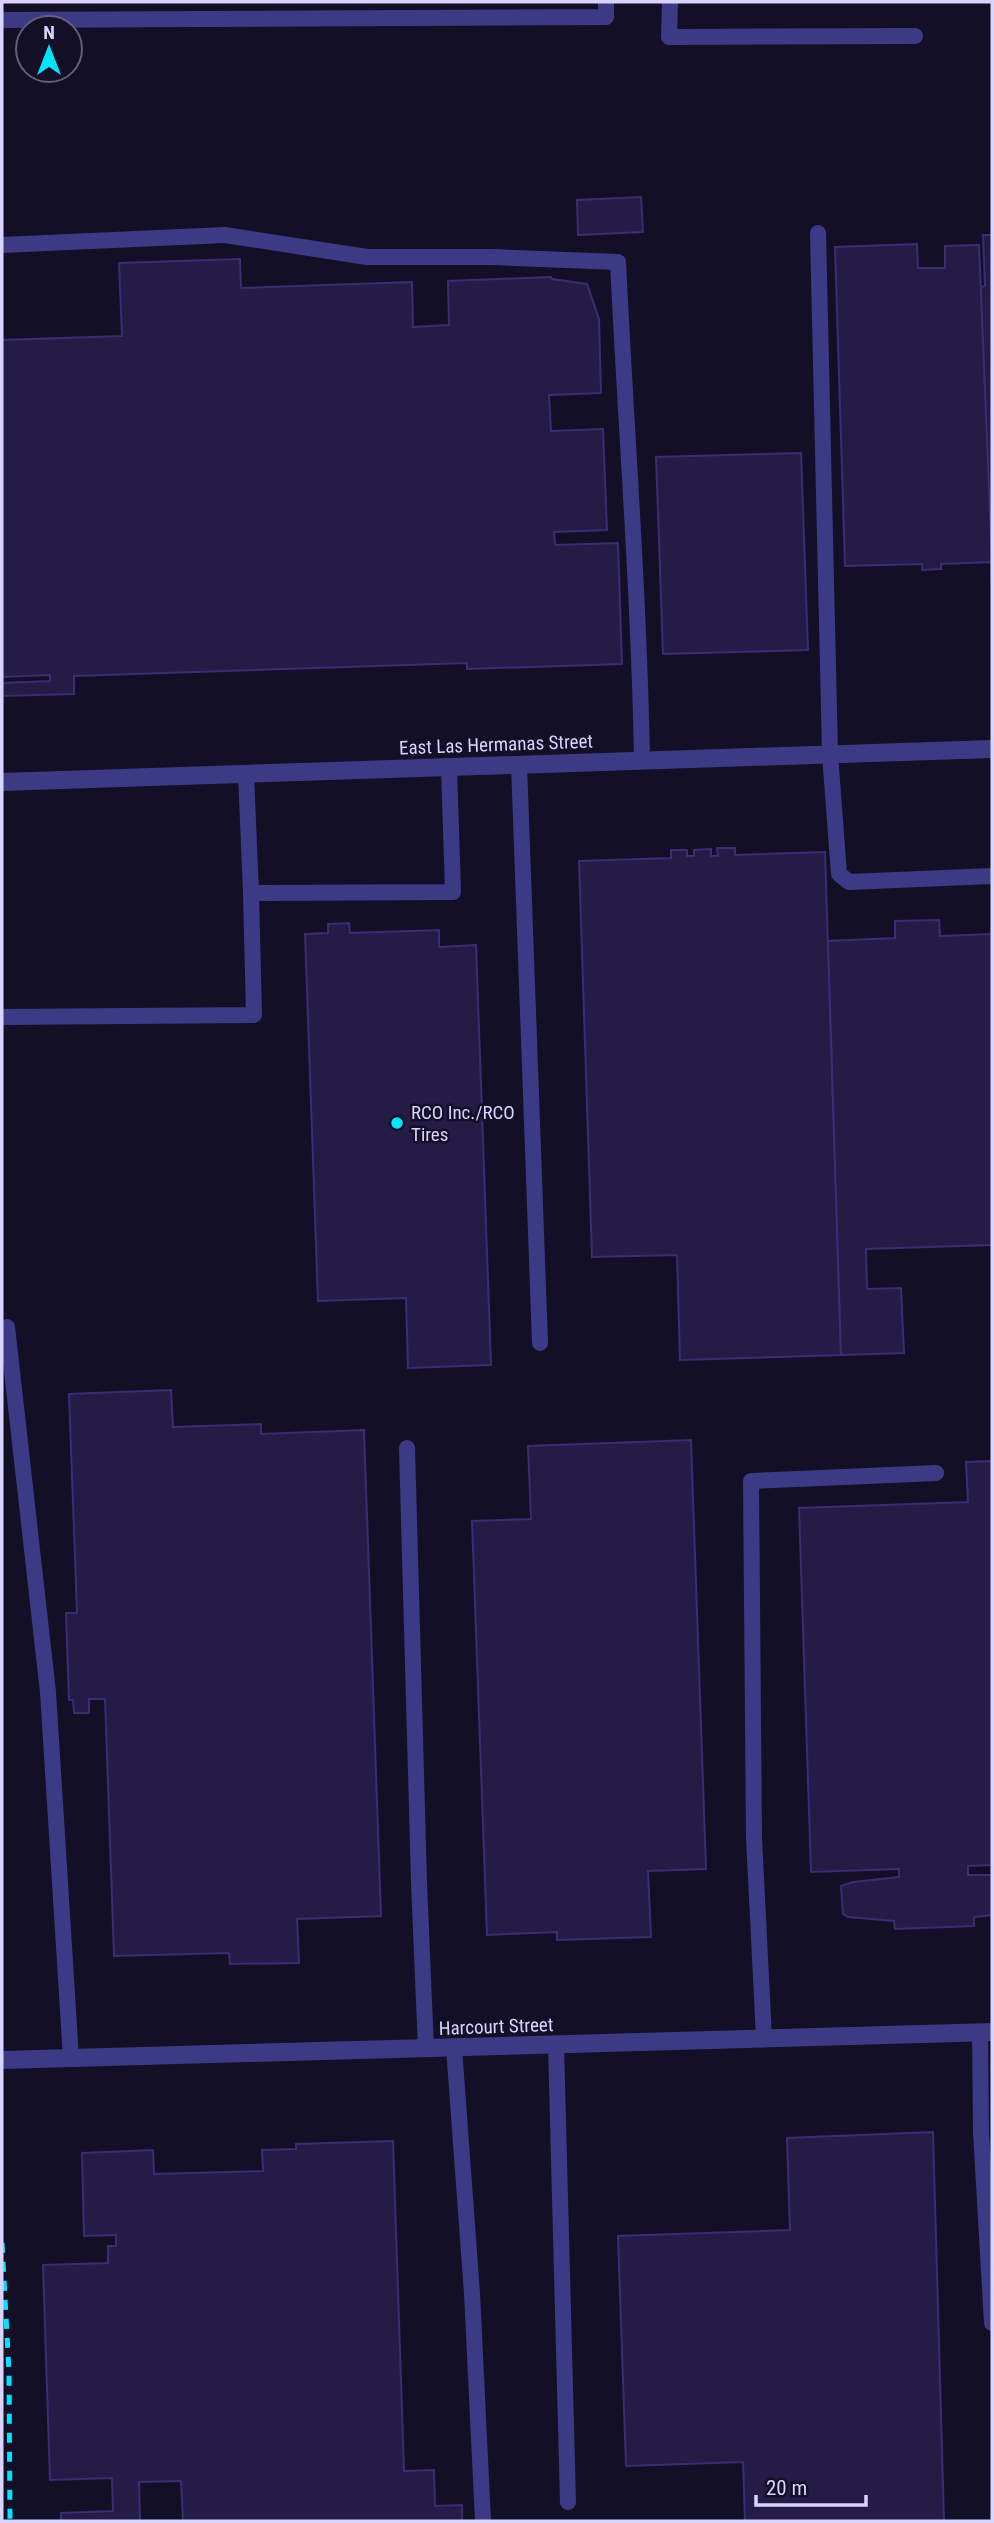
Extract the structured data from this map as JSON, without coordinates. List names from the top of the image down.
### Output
{
  "streets": {
    "street": ["East Las Hermanas Street", "Harcourt Street"]
  },
  "places": ["RCO Inc./RCO Tires"],
  "scale_bar": "20 m",
  "north": "top"
}
